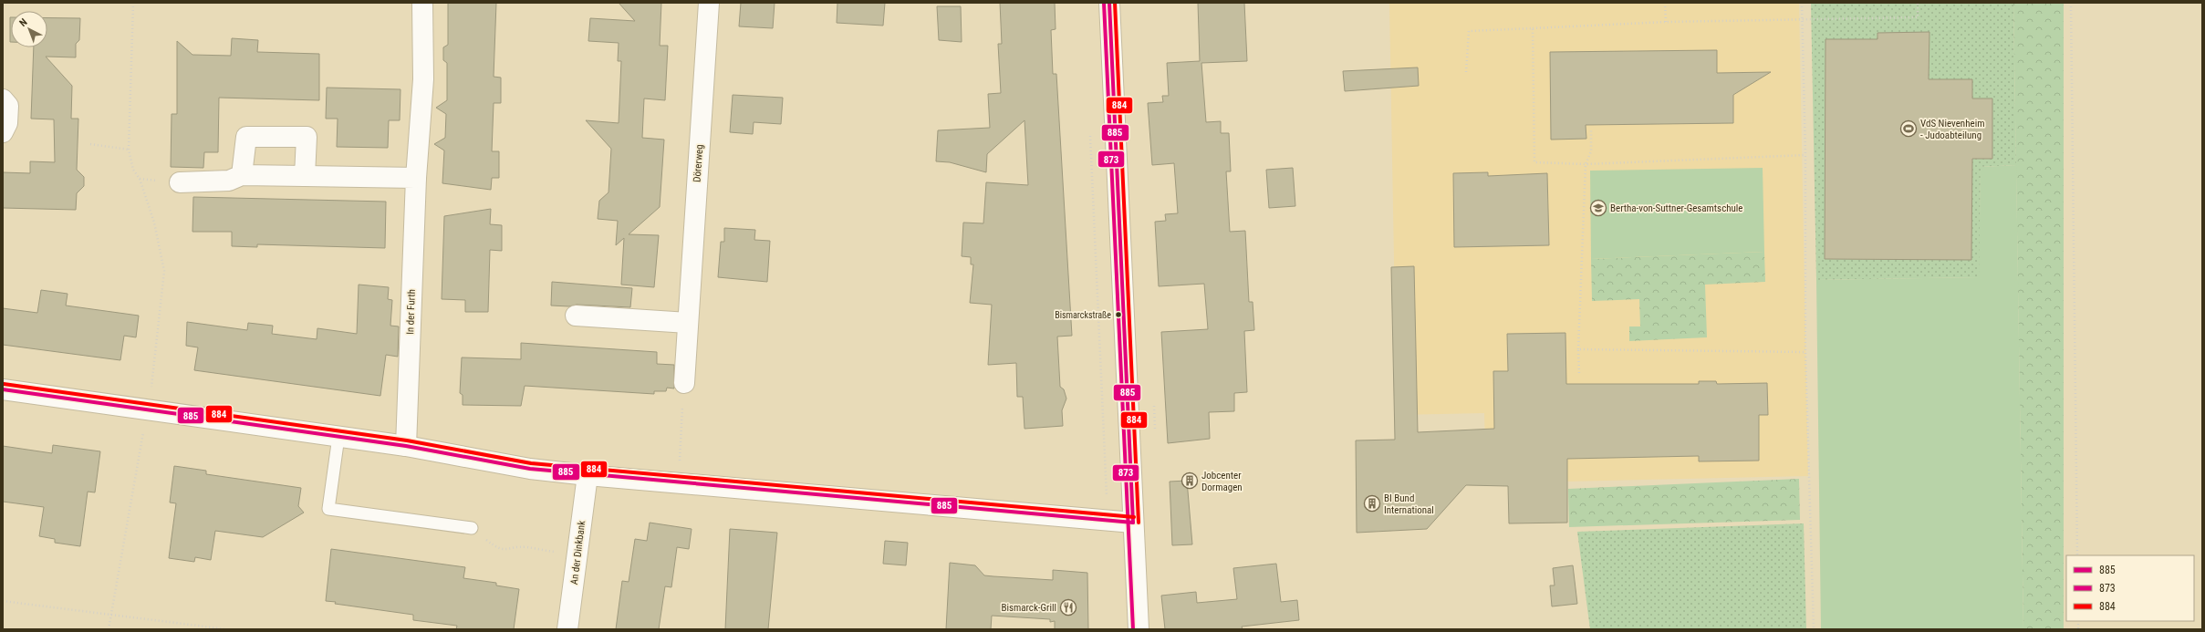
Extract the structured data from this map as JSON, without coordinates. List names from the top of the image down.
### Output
{
  "streets": {
    "street": ["Dörerweg", "In der Furth", "An der Dinkbank"]
  },
  "places": {
    "sports": ["VdS Nievenheim - Judoabteilung"],
    "school or university": ["Bertha-von-Suttner-Gesamtschule"],
    "other": ["Bismarckstraße"],
    "building": ["Jobcenter Dormagen", "BI Bund International"],
    "restaurant": ["Bismarck-Grill"]
  },
  "lines": ["transit line 885", "transit line 873", "transit line 884"],
  "legend": ["885", "873", "884"],
  "north": "top left"
}
